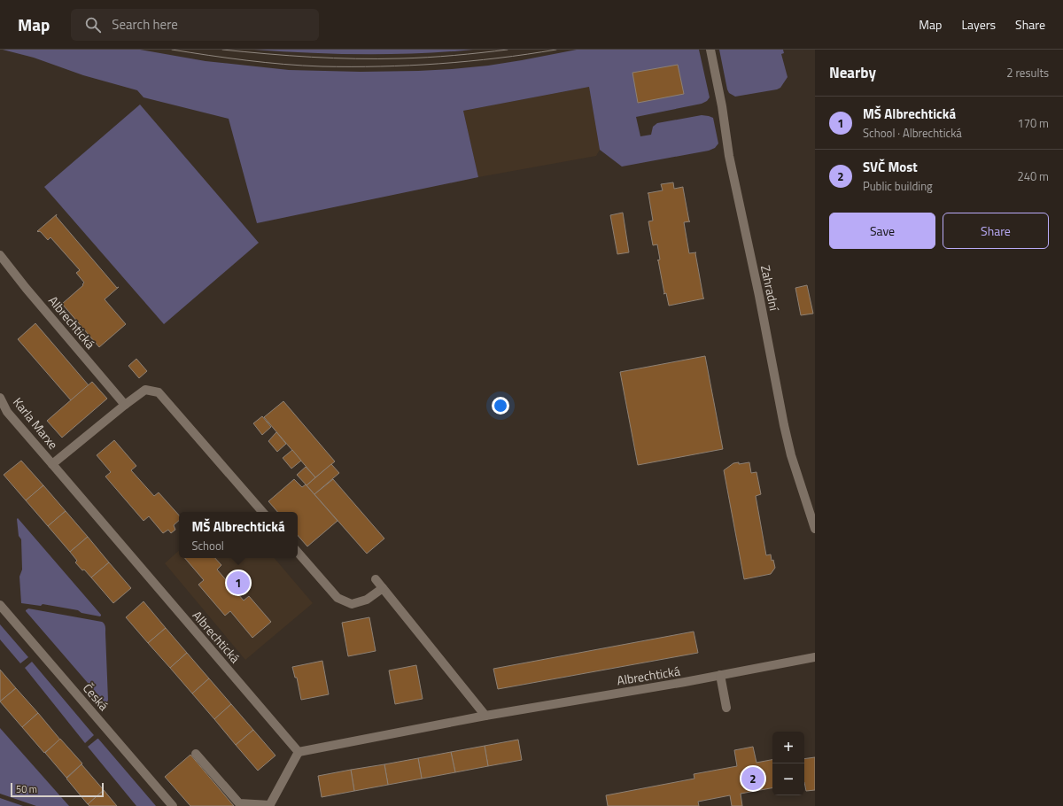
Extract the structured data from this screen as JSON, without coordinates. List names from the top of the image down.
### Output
{
  "streets": {
    "street": [
      "Zahradní",
      "Albrechtická",
      "Karla Marxe",
      "Česká"
    ]
  },
  "crossings": [
    ["Albrechtická", "Karla Marxe"]
  ],
  "scale_bar": "50 m",
  "page": {
    "header": "Map",
    "search": "Search here",
    "nav": ["Map", "Layers", "Share"],
    "heading": ["Nearby", "2 results"],
    "list": [
      {
        "mark": "1",
        "name": "MŠ Albrechtická",
        "note": "School · Albrechtická",
        "value": "170 m"
      },
      {
        "mark": "2",
        "name": "SVČ Most",
        "note": "Public building",
        "value": "240 m"
      }
    ],
    "buttons": ["Save", "Share"],
    "popup": ["MŠ Albrechtická", "School"],
    "pins": ["1", "2"],
    "map_buttons": ["+", "−"],
    "scale": "50 m"
  }
}
